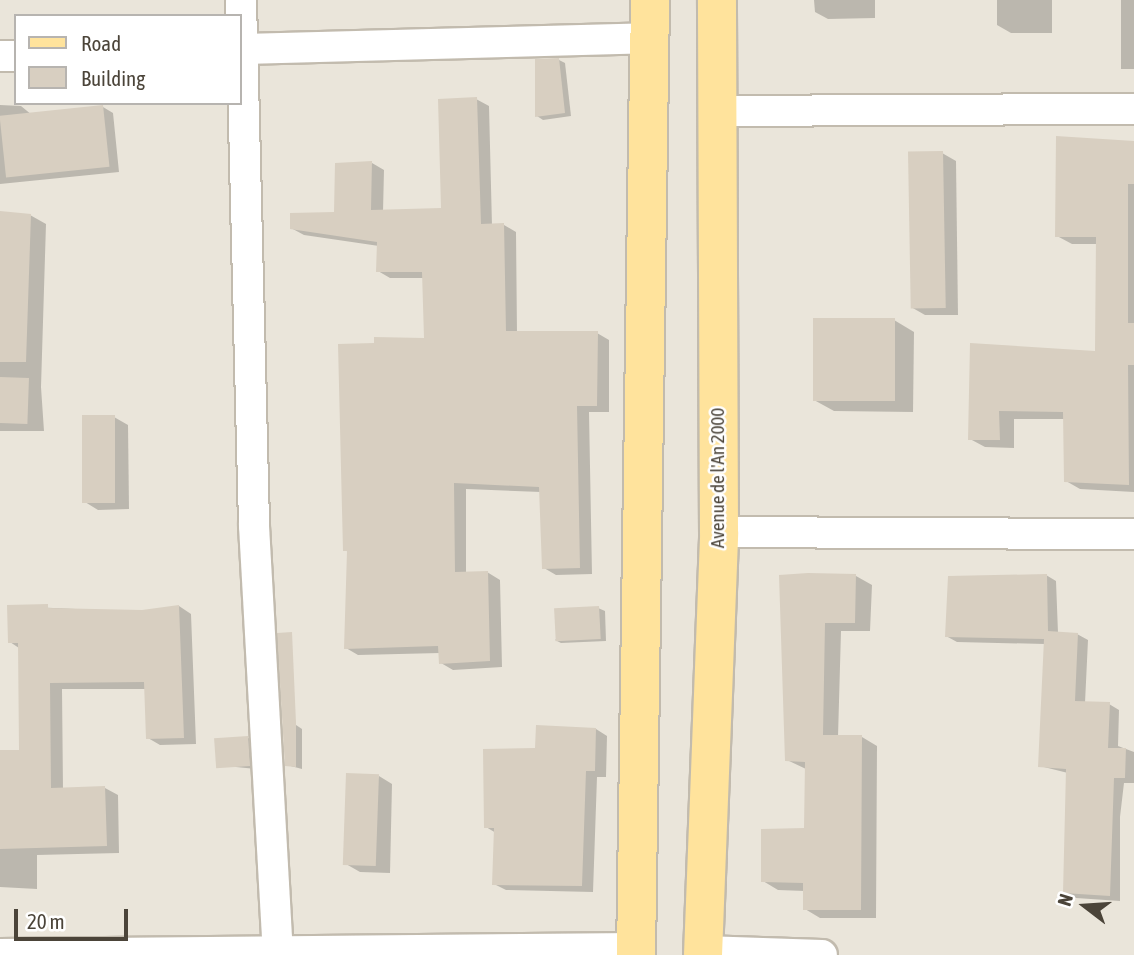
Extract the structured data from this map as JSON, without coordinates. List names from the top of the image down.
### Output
{
  "streets": {
    "main road": ["Avenue de l'An 2000"]
  },
  "legend": ["Road", "Building"],
  "scale_bar": "20 m",
  "north": "left"
}
